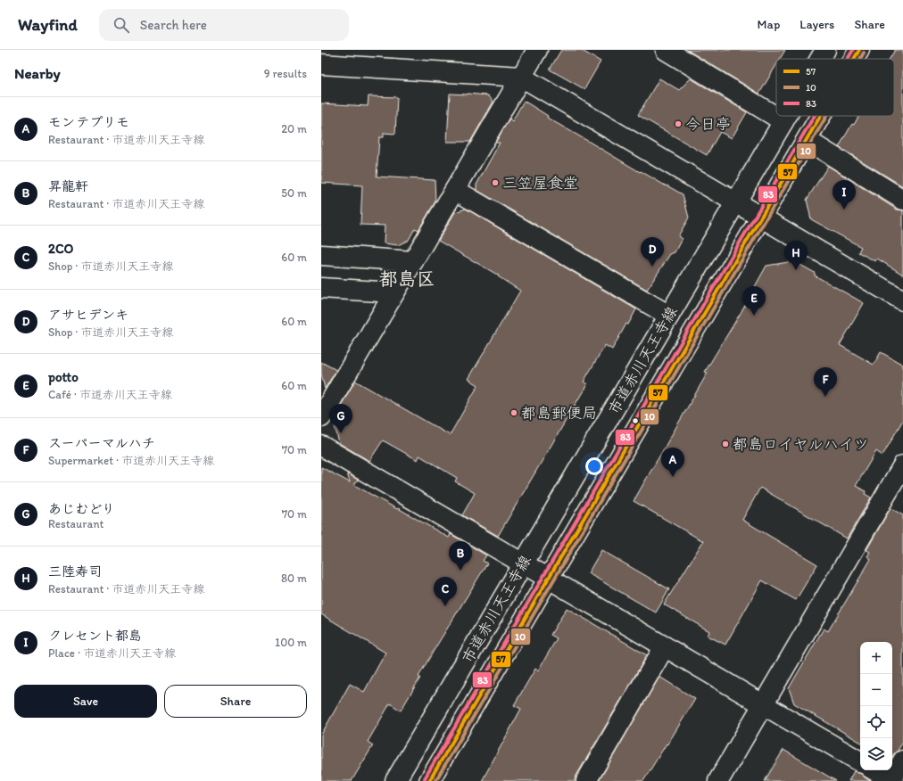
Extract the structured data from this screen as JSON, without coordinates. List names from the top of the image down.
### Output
{
  "streets": {
    "street": ["市道赤川天王寺線"]
  },
  "districts": ["都島区"],
  "places": [
    "今日亭",
    "三笠屋食堂",
    "都島郵便局",
    "都島ロイヤルハイツ"
  ],
  "lines": ["transit line 57", "transit line 83", "transit line 10"],
  "legend": ["57", "10", "83"],
  "page": {
    "header": "Wayfind",
    "search": "Search here",
    "nav": ["Map", "Layers", "Share"],
    "heading": ["Nearby", "9 results"],
    "list": [
      {
        "mark": "A",
        "name": "モンテプリモ",
        "note": "Restaurant · 市道赤川天王寺線",
        "value": "20 m"
      },
      {
        "mark": "B",
        "name": "昇龍軒",
        "note": "Restaurant · 市道赤川天王寺線",
        "value": "50 m"
      },
      {
        "mark": "C",
        "name": "2CO",
        "note": "Shop · 市道赤川天王寺線",
        "value": "60 m"
      },
      {
        "mark": "D",
        "name": "アサヒデンキ",
        "note": "Shop · 市道赤川天王寺線",
        "value": "60 m"
      },
      {
        "mark": "E",
        "name": "potto",
        "note": "Café · 市道赤川天王寺線",
        "value": "60 m"
      },
      {
        "mark": "F",
        "name": "スーパーマルハチ",
        "note": "Supermarket · 市道赤川天王寺線",
        "value": "70 m"
      },
      {
        "mark": "G",
        "name": "あじむどり",
        "note": "Restaurant",
        "value": "70 m"
      },
      {
        "mark": "H",
        "name": "三陸寿司",
        "note": "Restaurant · 市道赤川天王寺線",
        "value": "80 m"
      },
      {
        "mark": "I",
        "name": "クレセント都島",
        "note": "Place · 市道赤川天王寺線",
        "value": "100 m"
      }
    ],
    "pins": [
      "I",
      "D",
      "H",
      "E",
      "F",
      "G",
      "A",
      "B",
      "C"
    ],
    "map_buttons": ["+", "−"],
    "buttons": ["Save", "Share"]
  }
}
